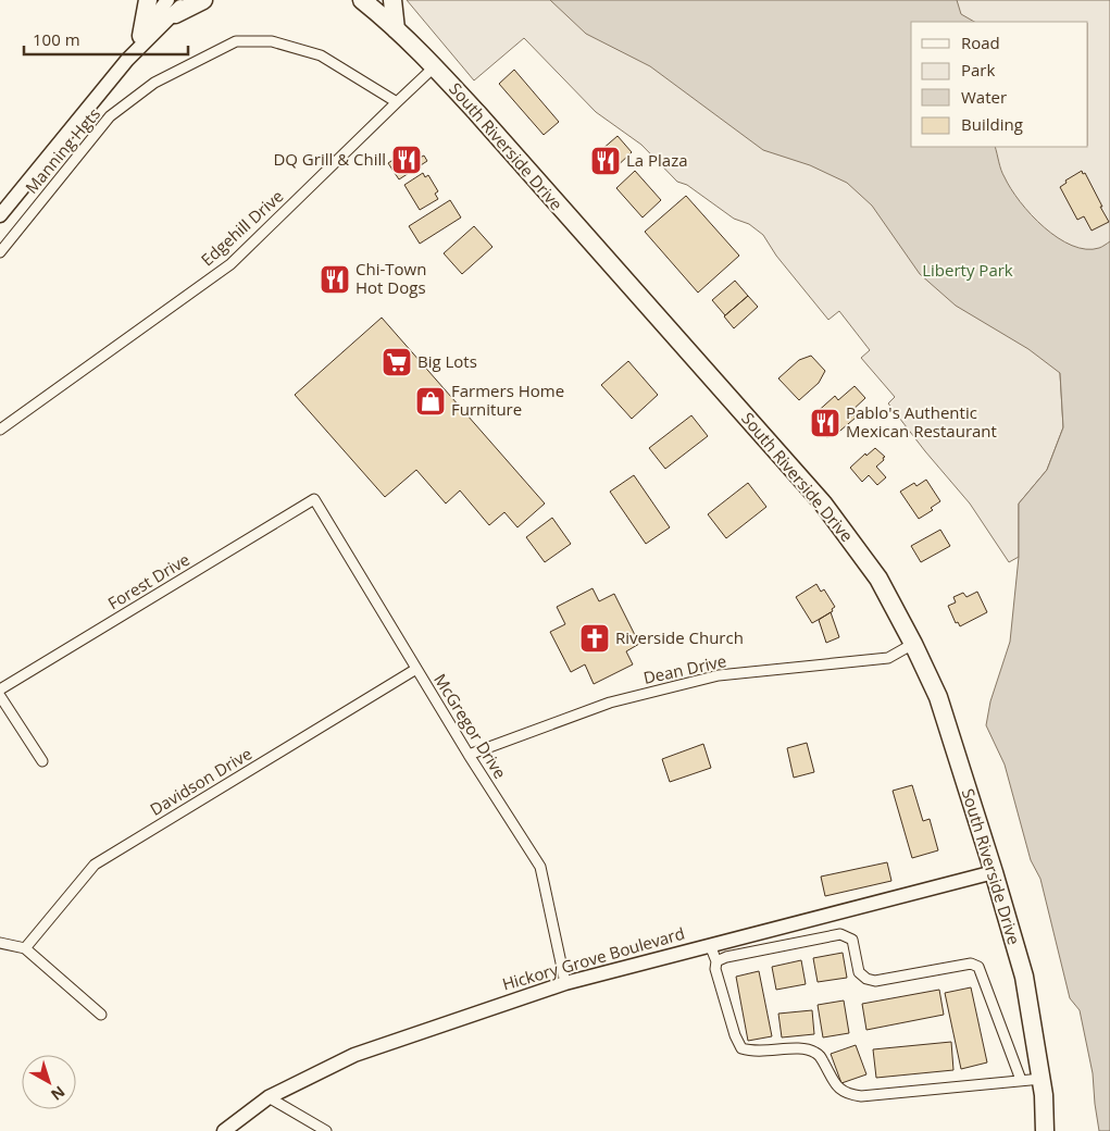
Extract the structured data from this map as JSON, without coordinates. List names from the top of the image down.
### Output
{
  "streets": {
    "highway": ["South Riverside Drive"],
    "street": [
      "Manning Hgts",
      "Edgehill Drive",
      "Forest Drive",
      "Dean Drive",
      "McGregor Drive",
      "Davidson Drive",
      "Hickory Grove Boulevard"
    ]
  },
  "crossings": [
    ["South Riverside Drive", "Edgehill Drive"],
    ["South Riverside Drive", "Dean Drive"],
    ["South Riverside Drive", "Hickory Grove Boulevard"],
    ["Manning Hgts", "Edgehill Drive"],
    ["Forest Drive", "McGregor Drive"],
    ["Dean Drive", "McGregor Drive"],
    ["McGregor Drive", "Davidson Drive"],
    ["McGregor Drive", "Hickory Grove Boulevard"]
  ],
  "parks": ["Liberty Park"],
  "places": {
    "restaurant": [
      "DQ Grill & Chill",
      "La Plaza",
      "Chi-Town Hot Dogs",
      "Pablo's Authentic Mexican Restaurant"
    ],
    "supermarket": ["Big Lots"],
    "shop": ["Farmers Home Furniture"],
    "church": ["Riverside Church"]
  },
  "legend": [
    "Road",
    "Park",
    "Water",
    "Building"
  ],
  "scale_bar": "100 m",
  "north": "bottom right"
}
